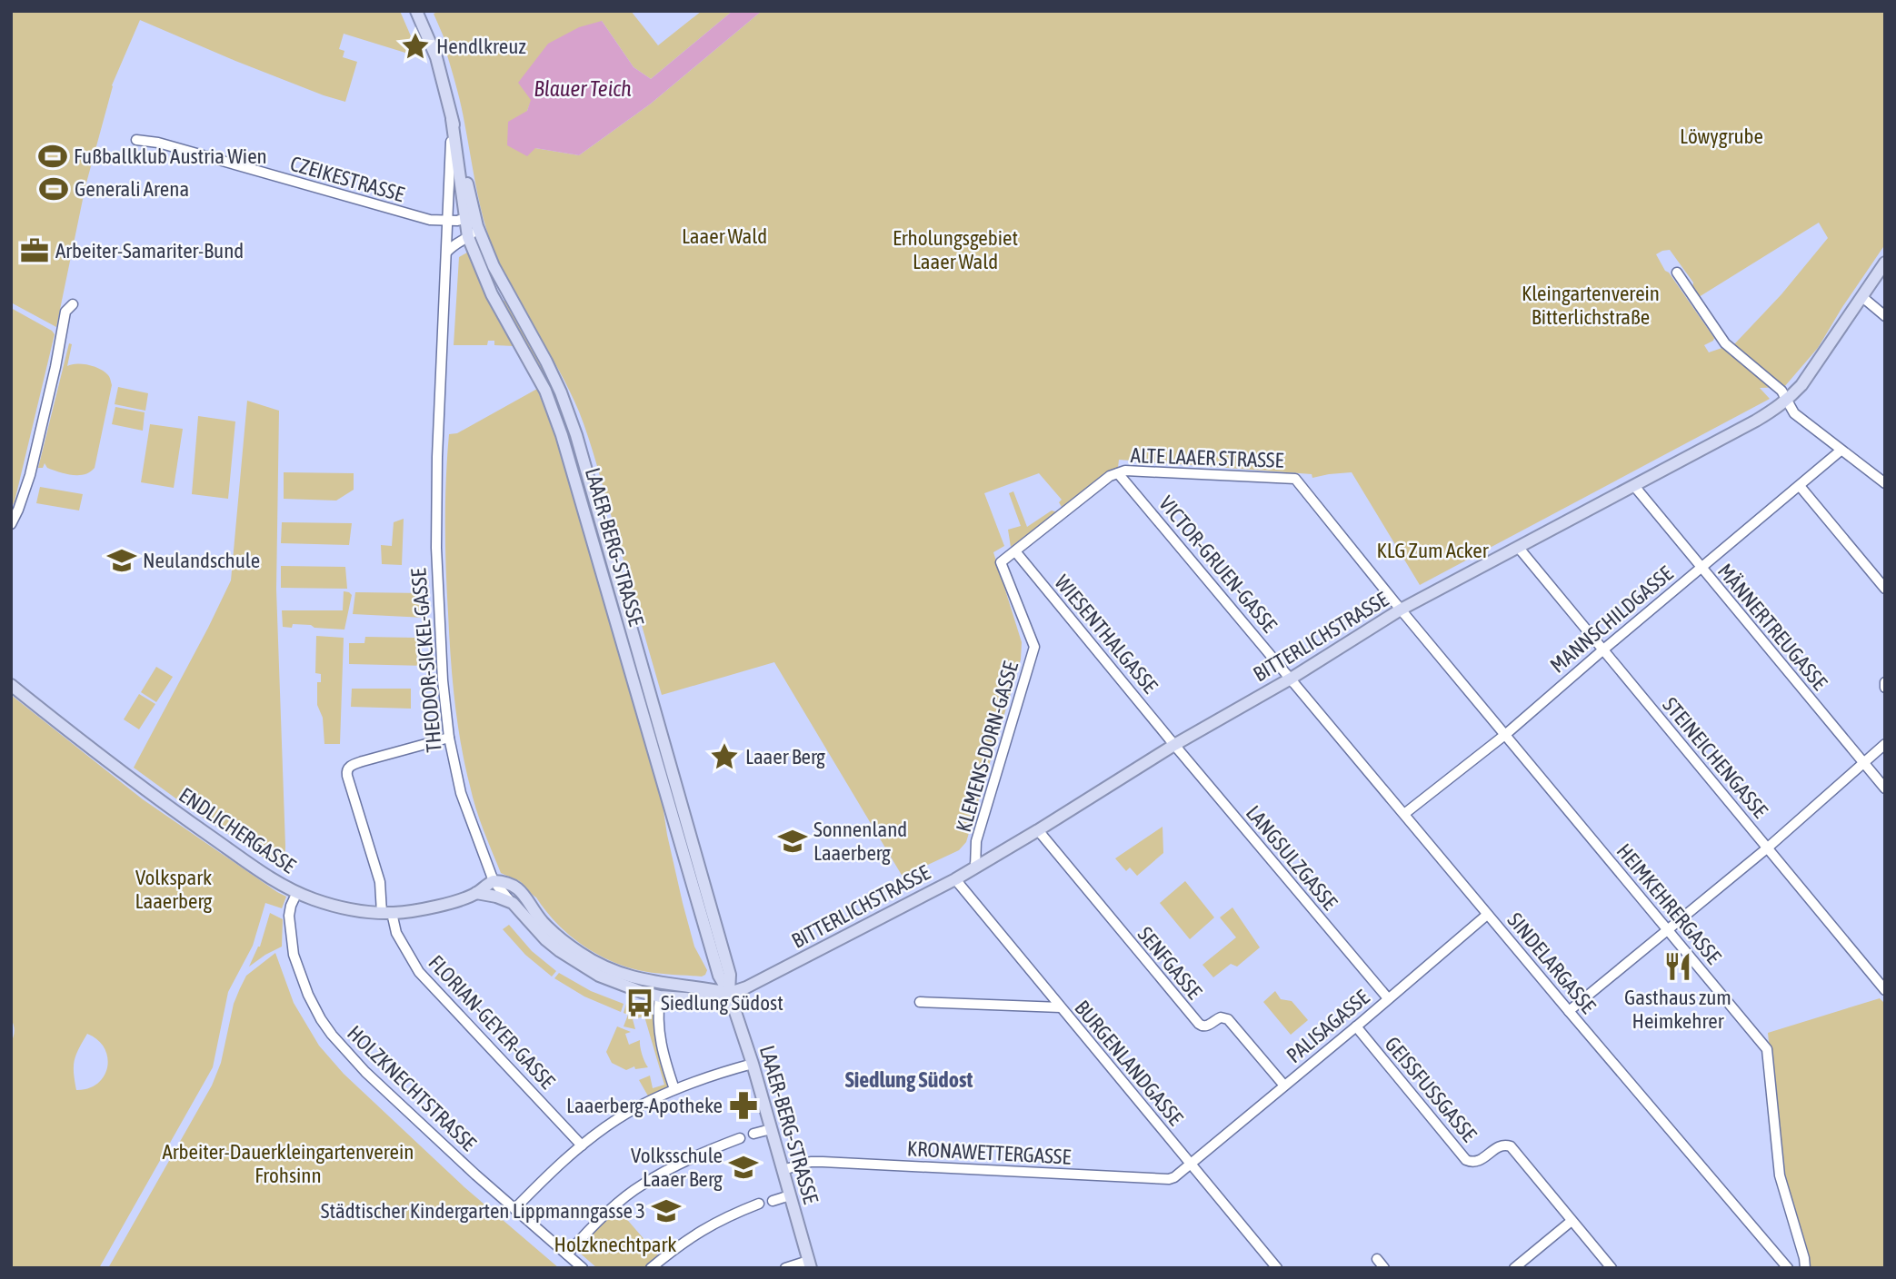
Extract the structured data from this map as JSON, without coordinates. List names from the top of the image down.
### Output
{
  "streets": {
    "main road": ["LAAER-BERG-STRASSE", "BITTERLICHSTRASSE", "ENDLICHERGASSE"],
    "street": [
      "CZEIKESTRASSE",
      "ALTE LAAER STRASSE",
      "VICTOR-GRUEN-GASSE",
      "MANNSCHILDGASSE",
      "MÄNNERTREUGASSE",
      "WIESENTHALGASSE",
      "THEODOR-SICKEL-GASSE",
      "KLEMENS-DORN-GASSE",
      "STEINEICHENGASSE",
      "LANGSULZGASSE",
      "HEIMKEHRERGASSE",
      "SENFGASSE",
      "SINDELARGASSE",
      "FLORIAN-GEYER-GASSE",
      "PALISAGASSE",
      "BURGENLANDGASSE",
      "HOLZKNECHTSTRASSE",
      "GEISSFUSSGASSE",
      "KRONAWETTERGASSE"
    ]
  },
  "crossings": [
    ["CZEIKESTRASSE", "LAAER-BERG-STRASSE"],
    ["CZEIKESTRASSE", "THEODOR-SICKEL-GASSE"],
    ["ALTE LAAER STRASSE", "VICTOR-GRUEN-GASSE"],
    ["ALTE LAAER STRASSE", "KLEMENS-DORN-GASSE"],
    ["ALTE LAAER STRASSE", "HEIMKEHRERGASSE"],
    ["LAAER-BERG-STRASSE", "BITTERLICHSTRASSE"],
    ["LAAER-BERG-STRASSE", "THEODOR-SICKEL-GASSE"],
    ["LAAER-BERG-STRASSE", "KRONAWETTERGASSE"],
    ["VICTOR-GRUEN-GASSE", "BITTERLICHSTRASSE"],
    ["VICTOR-GRUEN-GASSE", "KLEMENS-DORN-GASSE"],
    ["VICTOR-GRUEN-GASSE", "SINDELARGASSE"],
    ["MANNSCHILDGASSE", "MÄNNERTREUGASSE"],
    ["MANNSCHILDGASSE", "STEINEICHENGASSE"],
    ["MANNSCHILDGASSE", "HEIMKEHRERGASSE"],
    ["MANNSCHILDGASSE", "SINDELARGASSE"],
    ["MÄNNERTREUGASSE", "BITTERLICHSTRASSE"],
    ["WIESENTHALGASSE", "BITTERLICHSTRASSE"],
    ["WIESENTHALGASSE", "KLEMENS-DORN-GASSE"],
    ["WIESENTHALGASSE", "LANGSULZGASSE"],
    ["BITTERLICHSTRASSE", "KLEMENS-DORN-GASSE"],
    ["BITTERLICHSTRASSE", "STEINEICHENGASSE"],
    ["BITTERLICHSTRASSE", "LANGSULZGASSE"],
    ["BITTERLICHSTRASSE", "HEIMKEHRERGASSE"],
    ["BITTERLICHSTRASSE", "SENFGASSE"],
    ["BITTERLICHSTRASSE", "SINDELARGASSE"],
    ["BITTERLICHSTRASSE", "BURGENLANDGASSE"],
    ["THEODOR-SICKEL-GASSE", "ENDLICHERGASSE"],
    ["THEODOR-SICKEL-GASSE", "FLORIAN-GEYER-GASSE"],
    ["ENDLICHERGASSE", "FLORIAN-GEYER-GASSE"],
    ["ENDLICHERGASSE", "HOLZKNECHTSTRASSE"],
    ["LANGSULZGASSE", "PALISAGASSE"],
    ["SENFGASSE", "PALISAGASSE"],
    ["SINDELARGASSE", "PALISAGASSE"],
    ["PALISAGASSE", "BURGENLANDGASSE"],
    ["PALISAGASSE", "GEISSFUSSGASSE"],
    ["PALISAGASSE", "KRONAWETTERGASSE"],
    ["BURGENLANDGASSE", "KRONAWETTERGASSE"]
  ],
  "districts": ["Siedlung Südost"],
  "water": ["Blauer Teich"],
  "parks": [
    "Löwygrube",
    "Laaer Wald",
    "Erholungsgebiet Laaer Wald",
    "Kleingartenverein Bitterlichstraße",
    "KLG Zum Acker",
    "Volkspark Laaerberg",
    "Arbeiter-Dauerkleingartenverein Frohsinn",
    "Holzknechtpark"
  ],
  "places": {
    "place": ["Hendlkreuz", "Laaer Berg"],
    "sports": ["Fußballklub Austria Wien", "Generali Arena"],
    "office": ["Arbeiter-Samariter-Bund"],
    "school or university": [
      "Neulandschule",
      "Sonnenland Laaerberg",
      "Volksschule Laaer Berg",
      "Städtischer Kindergarten Lippmanngasse 3"
    ],
    "restaurant": ["Gasthaus zum Heimkehrer"],
    "bus stop": ["Siedlung Südost"],
    "pharmacy": ["Laaerberg-Apotheke"]
  }
}
